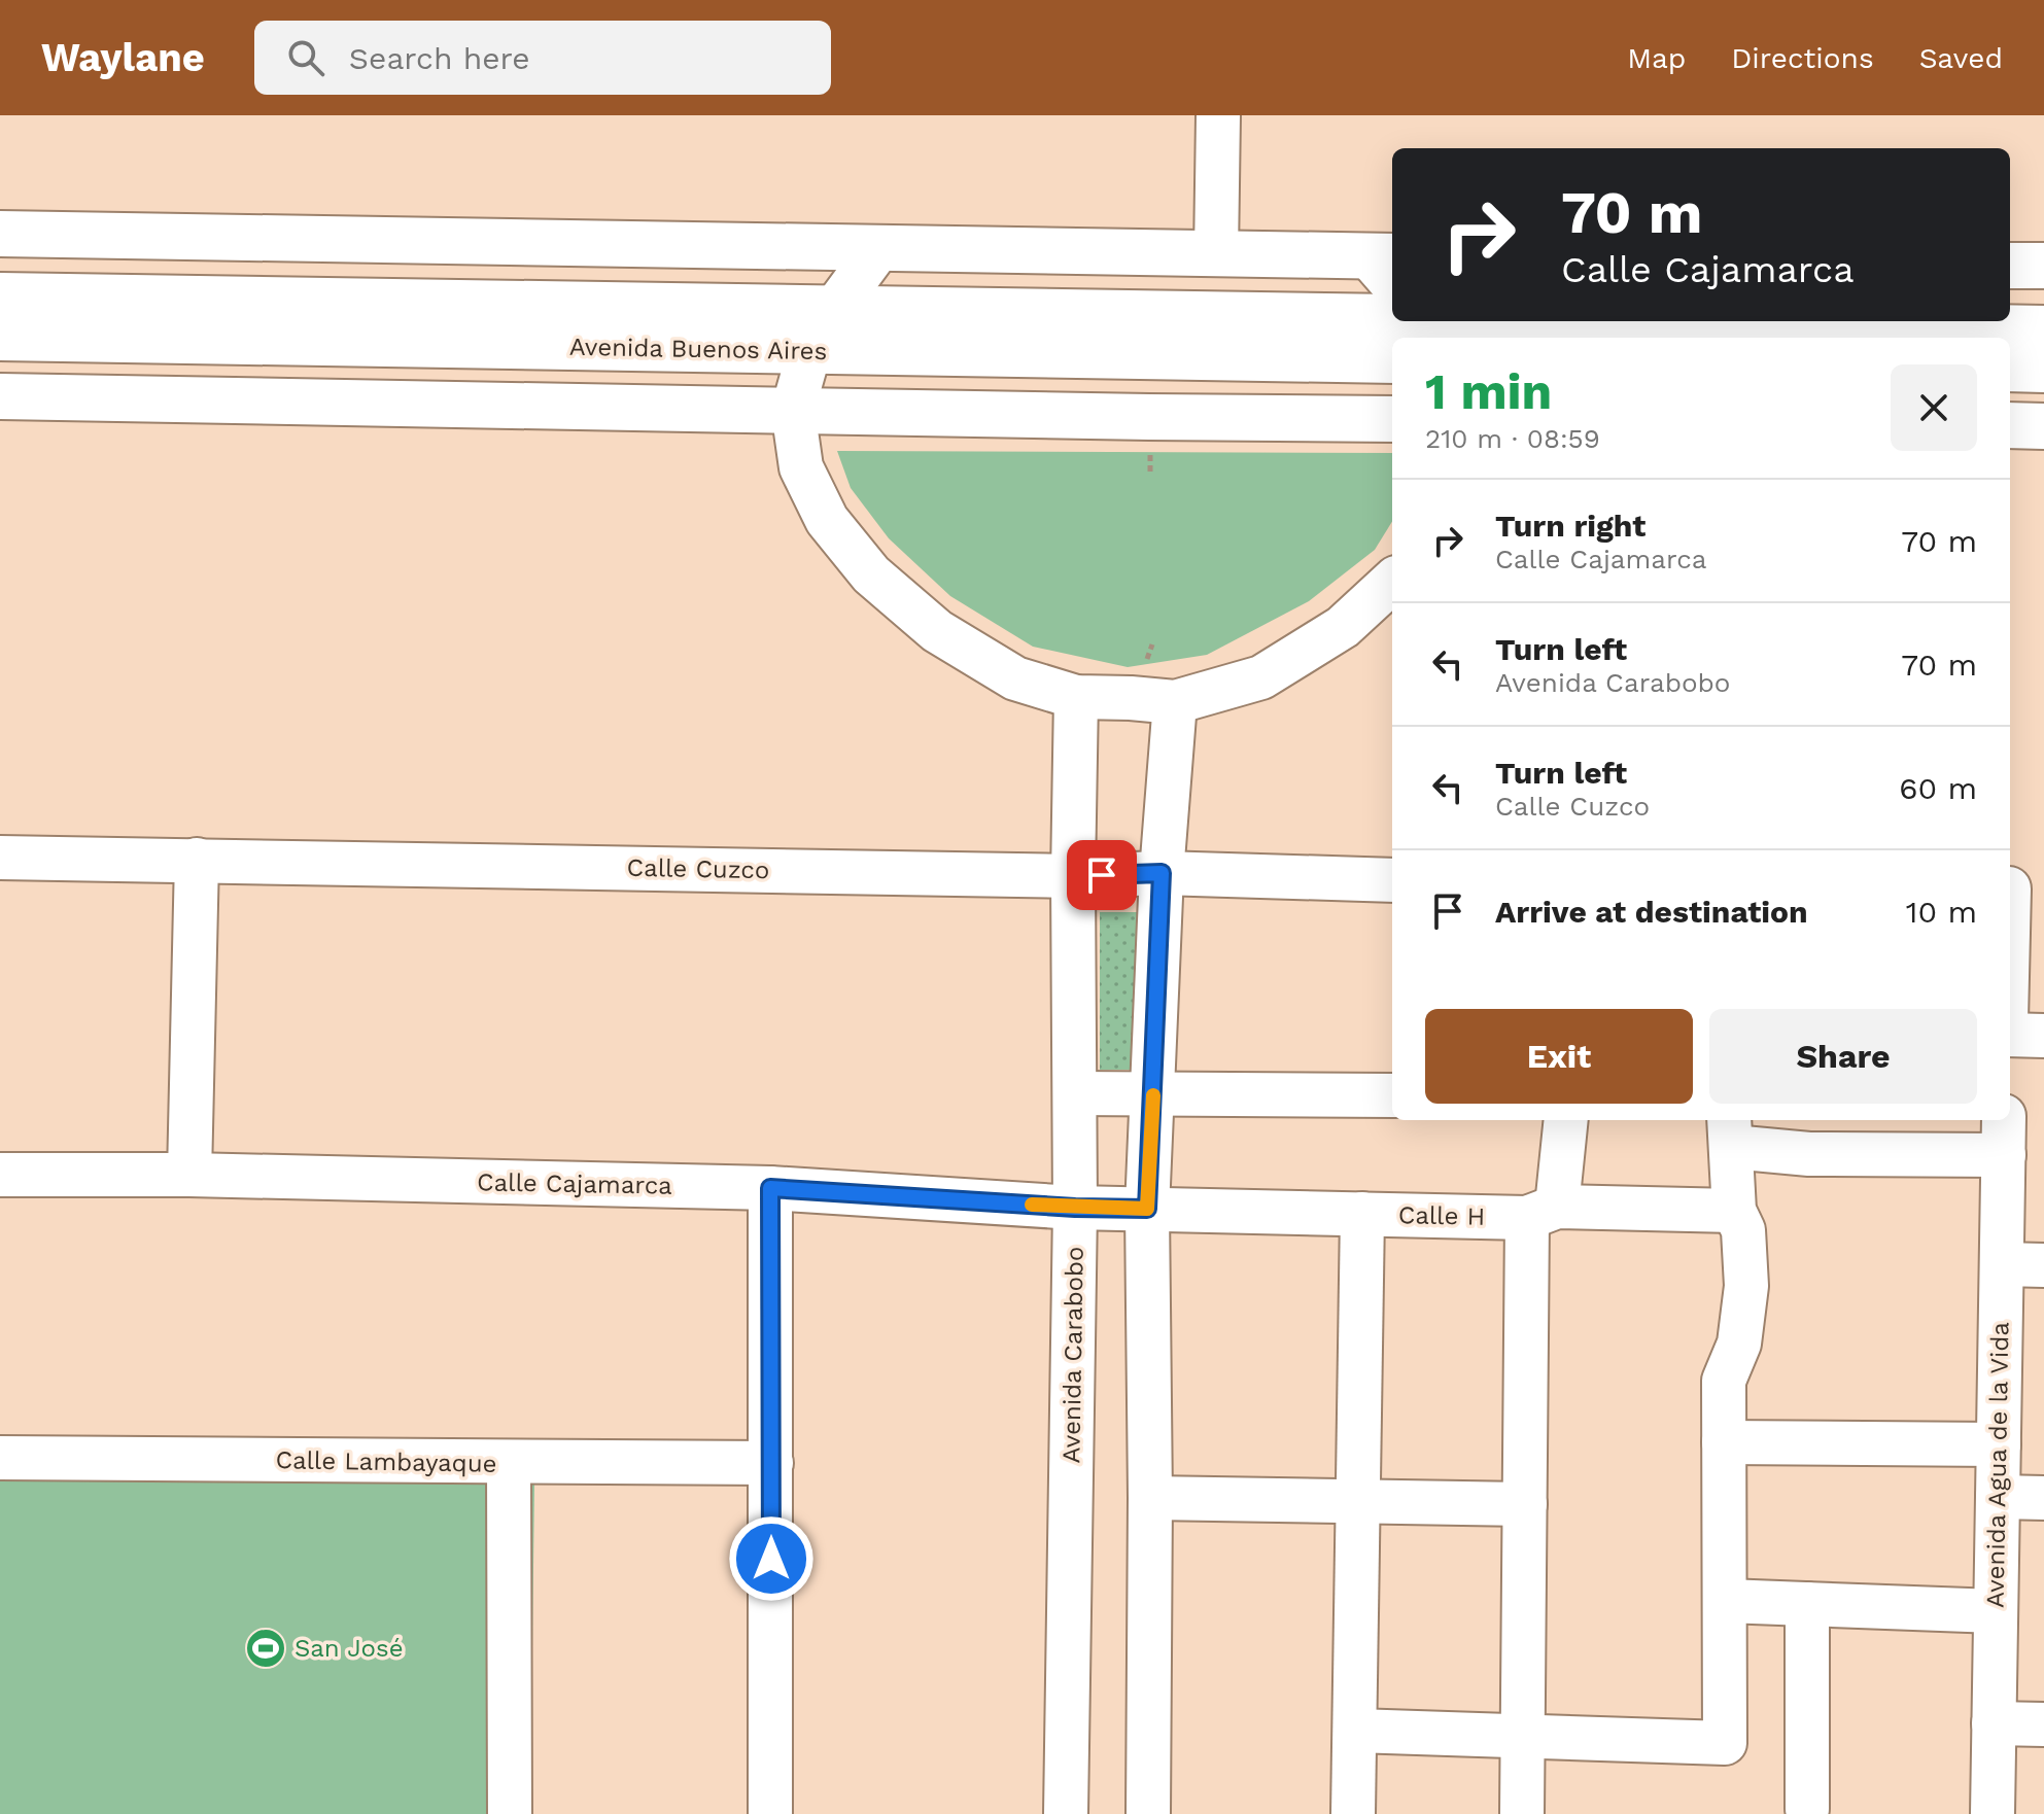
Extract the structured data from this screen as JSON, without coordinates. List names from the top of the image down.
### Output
{
  "streets": {
    "main road": ["Avenida Buenos Aires"],
    "street": [
      "Calle Cuzco",
      "Calle Cajamarca",
      "Calle H",
      "Avenida Carabobo",
      "Calle Lambayaque",
      "Avenida Agua de la Vida"
    ]
  },
  "crossings": [
    ["Calle Cuzco", "Avenida Carabobo"],
    ["Calle Cajamarca", "Calle H"],
    ["Calle Cajamarca", "Avenida Carabobo"]
  ],
  "places": {
    "sports": ["San José"]
  },
  "page": {
    "header": "Waylane",
    "search": "Search here",
    "nav": ["Map", "Directions", "Saved"],
    "turn": ["70 m", "Calle Cajamarca"],
    "heading": ["1 min", "210 m · 08:59"],
    "list": [
      {
        "name": "Turn right",
        "note": "Calle Cajamarca",
        "value": "70 m"
      },
      {
        "name": "Turn left",
        "note": "Avenida Carabobo",
        "value": "70 m"
      },
      {
        "name": "Turn left",
        "note": "Calle Cuzco",
        "value": "60 m"
      },
      {
        "name": "Arrive at destination",
        "value": "10 m"
      }
    ],
    "buttons": ["Exit", "Share"]
  }
}
